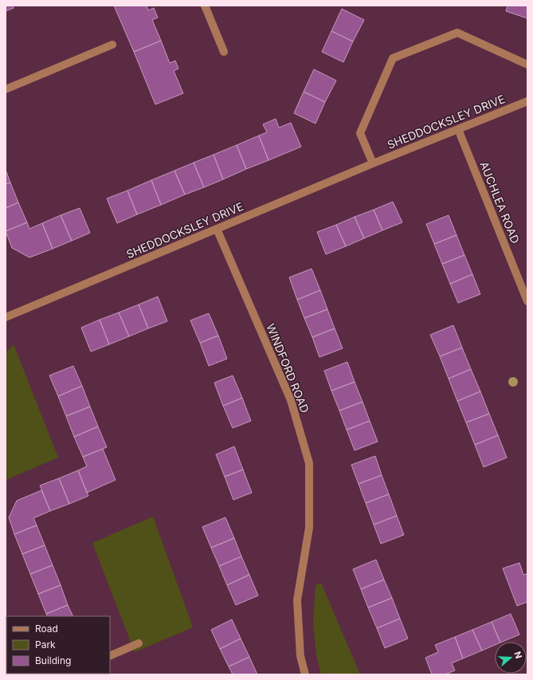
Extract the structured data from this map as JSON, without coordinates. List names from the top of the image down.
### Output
{
  "streets": {
    "street": ["SHEDDOCKSLEY DRIVE", "AUCHLEA ROAD", "WINDFORD ROAD"]
  },
  "crossings": [
    ["SHEDDOCKSLEY DRIVE", "AUCHLEA ROAD"],
    ["SHEDDOCKSLEY DRIVE", "WINDFORD ROAD"]
  ],
  "legend": ["Road", "Park", "Building"],
  "north": "right"
}
